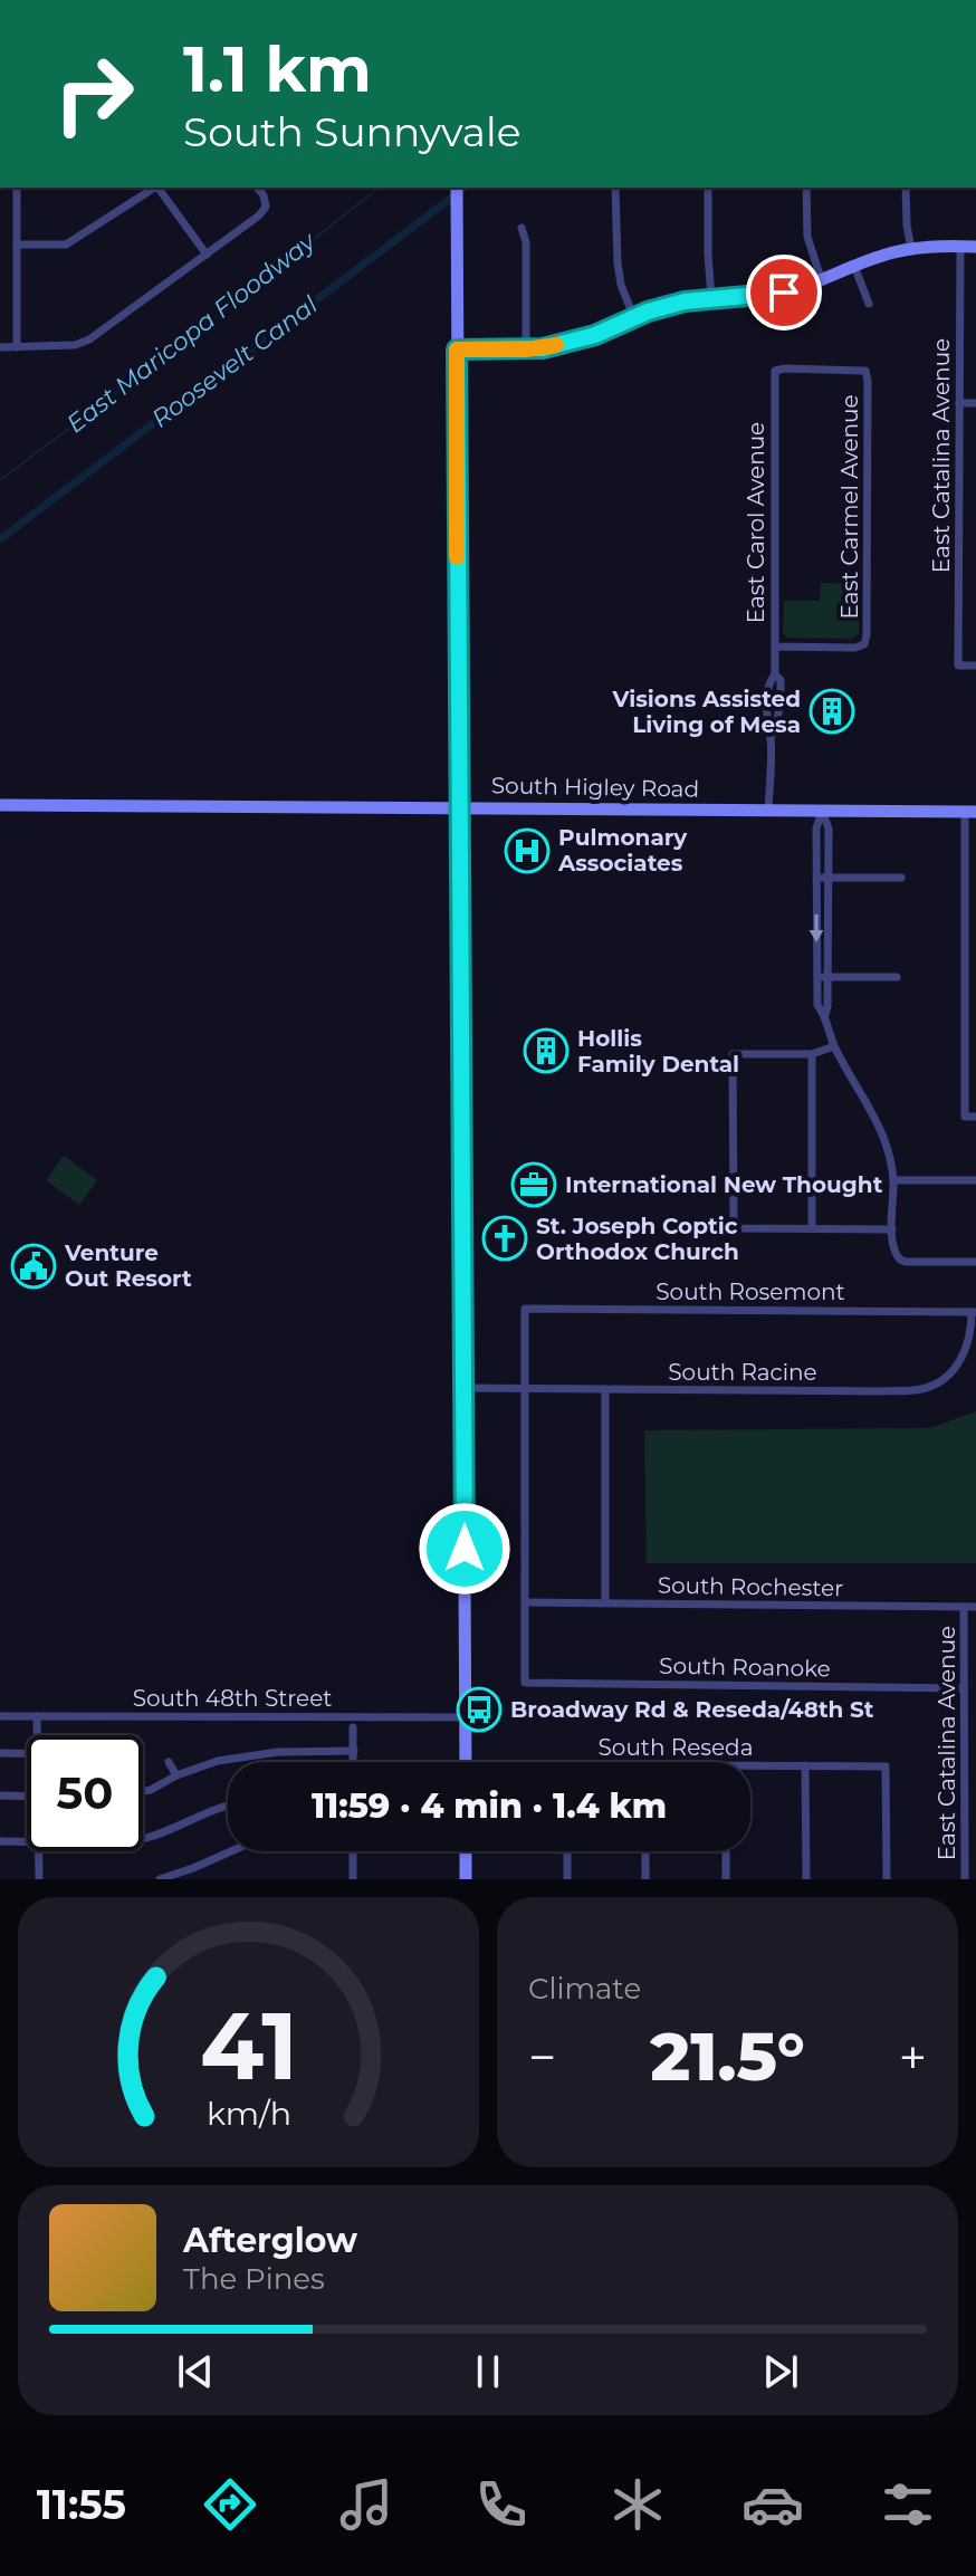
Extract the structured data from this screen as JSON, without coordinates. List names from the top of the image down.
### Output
{
  "streets": {
    "main road": ["South Higley Road"],
    "street": [
      "East Catalina Avenue",
      "East Carmel Avenue",
      "East Carol Avenue",
      "South Rosemont",
      "South Racine",
      "South Rochester",
      "South Roanoke",
      "South 48th Street",
      "South Reseda"
    ]
  },
  "crossings": [
    ["East Catalina Avenue", "South Rochester"],
    ["East Catalina Avenue", "South Roanoke"],
    ["East Carmel Avenue", "East Carol Avenue"],
    ["East Carol Avenue", "South Higley Road"],
    ["South Rosemont", "South Racine"],
    ["South Rochester", "South Roanoke"]
  ],
  "water": ["East Maricopa Floodway", "Roosevelt Canal"],
  "places": {
    "building": ["Visions Assisted Living of Mesa", "Hollis Family Dental"],
    "hospital": ["Pulmonary Associates"],
    "office": ["International New Thought"],
    "church": ["St. Joseph Coptic Orthodox Church"],
    "public building": ["Venture Out Resort"],
    "bus stop": ["Broadway Rd & Reseda/48th St"]
  },
  "page": {
    "turn": ["1.1 km", "South Sunnyvale"],
    "limit": "50",
    "trip": "11:59 · 4 min · 1.4 km",
    "tile": "Climate",
    "heat": ["−", "21.5°", "+"],
    "song": ["Afterglow", "The Pines"],
    "tabs": "11:55",
    "gauge": ["41", "km/h"]
  }
}
